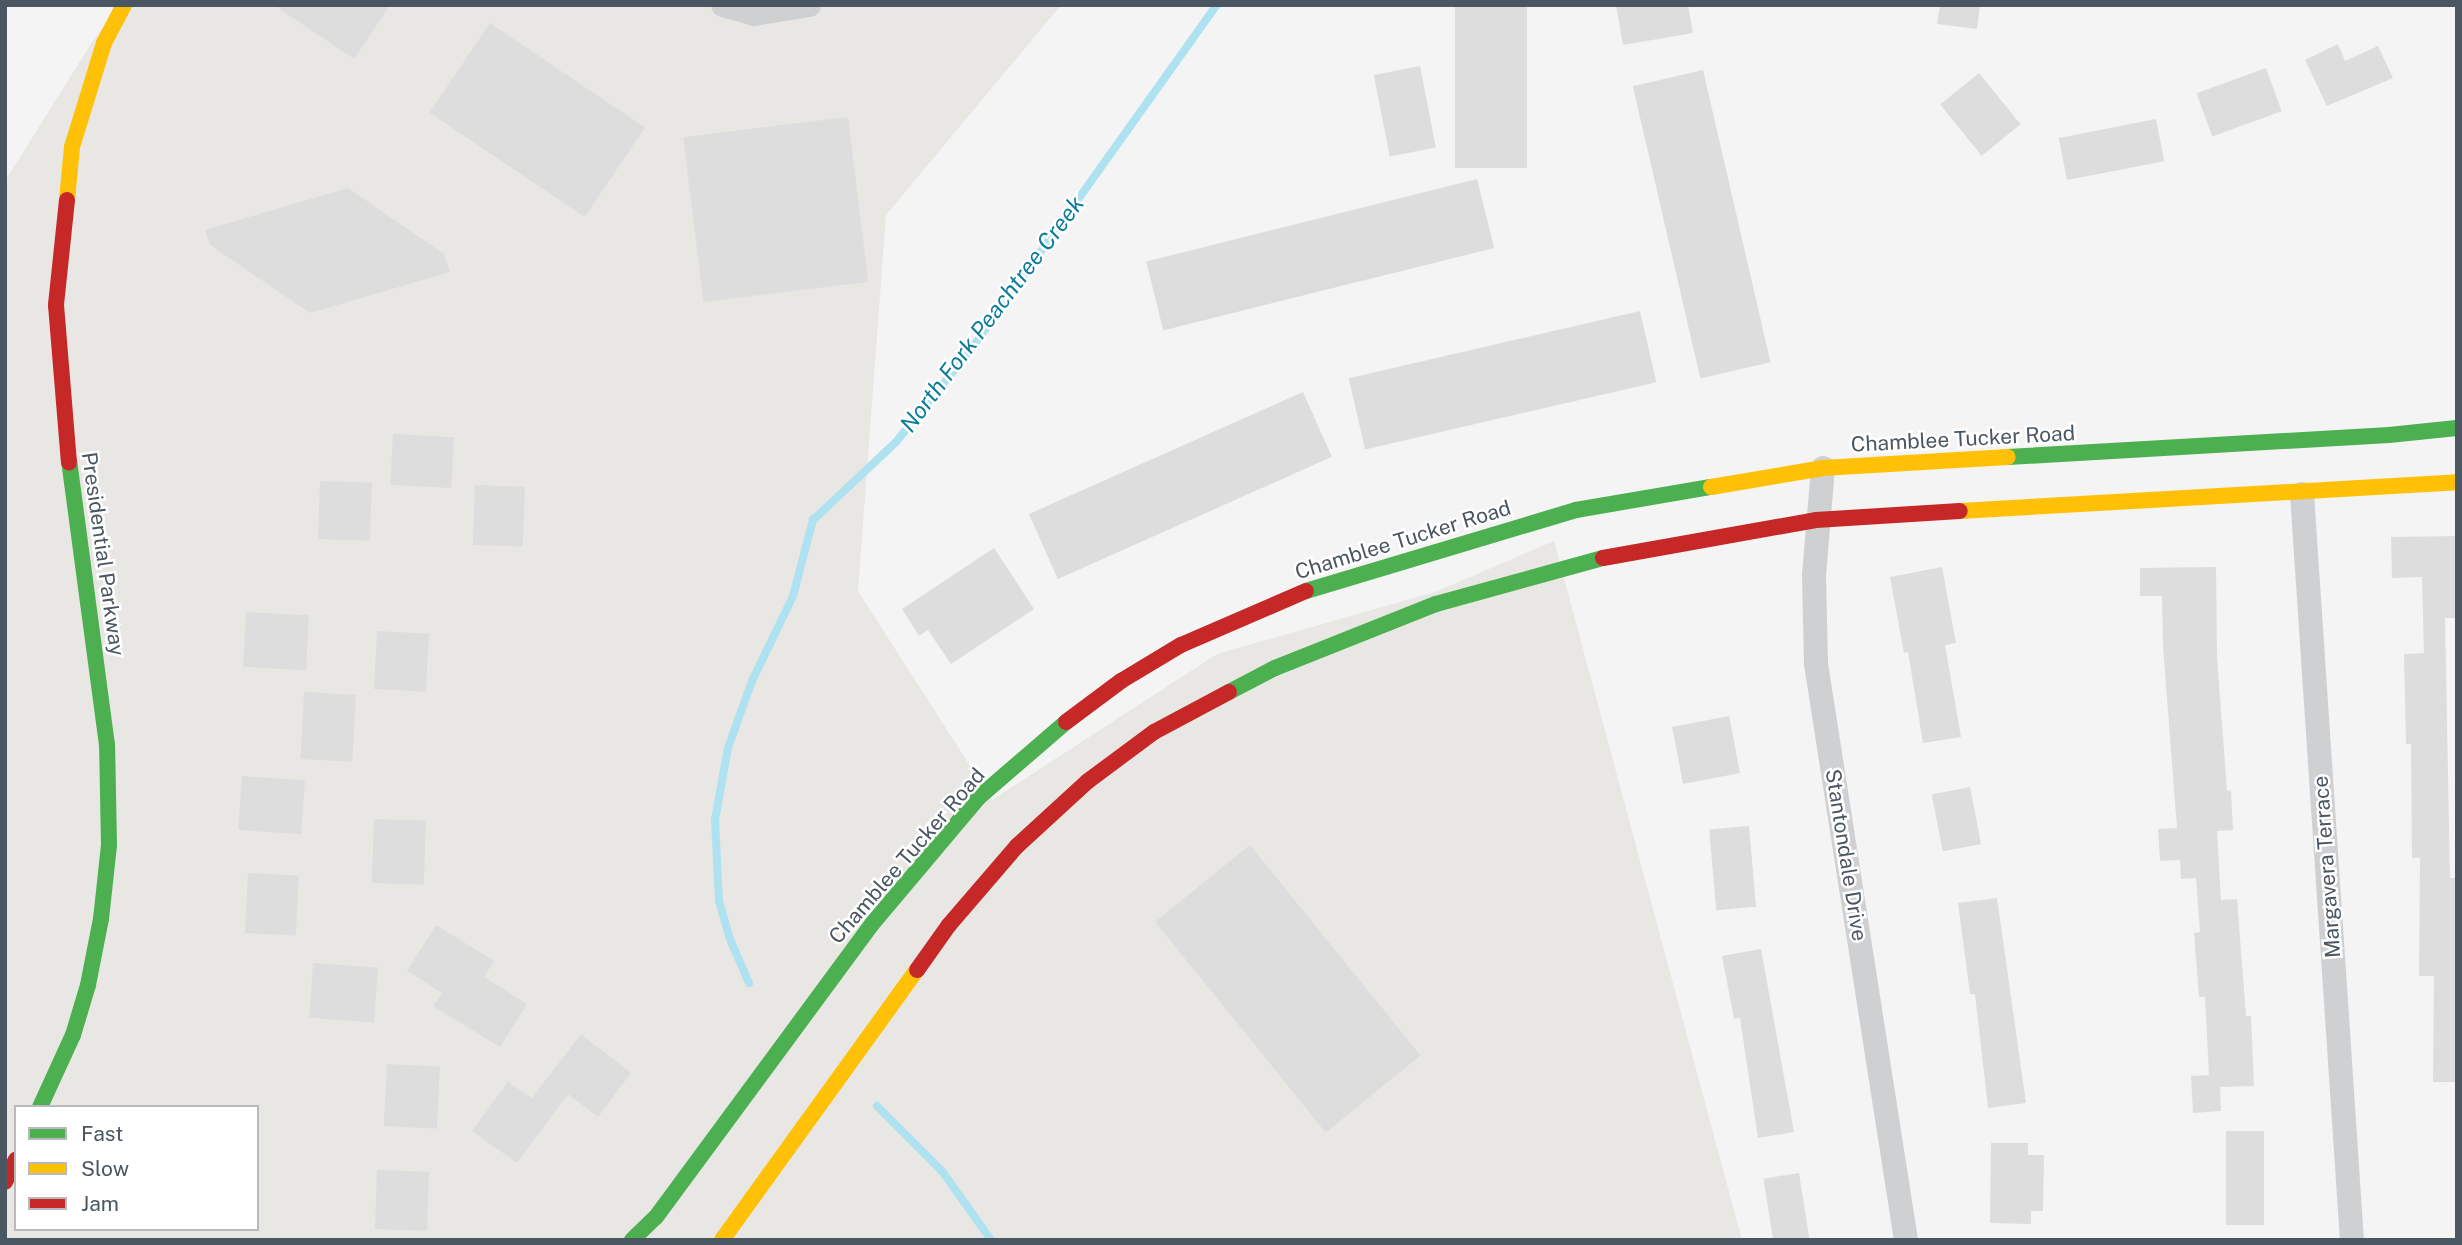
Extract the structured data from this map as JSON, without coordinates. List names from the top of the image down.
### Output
{
  "streets": {
    "main road": ["Chamblee Tucker Road", "Presidential Parkway"],
    "street": ["Stantondale Drive", "Margavera Terrace"]
  },
  "crossings": [
    ["Chamblee Tucker Road", "Stantondale Drive"]
  ],
  "water": ["North Fork Peachtree Creek"],
  "legend": ["Fast", "Slow", "Jam"]
}
